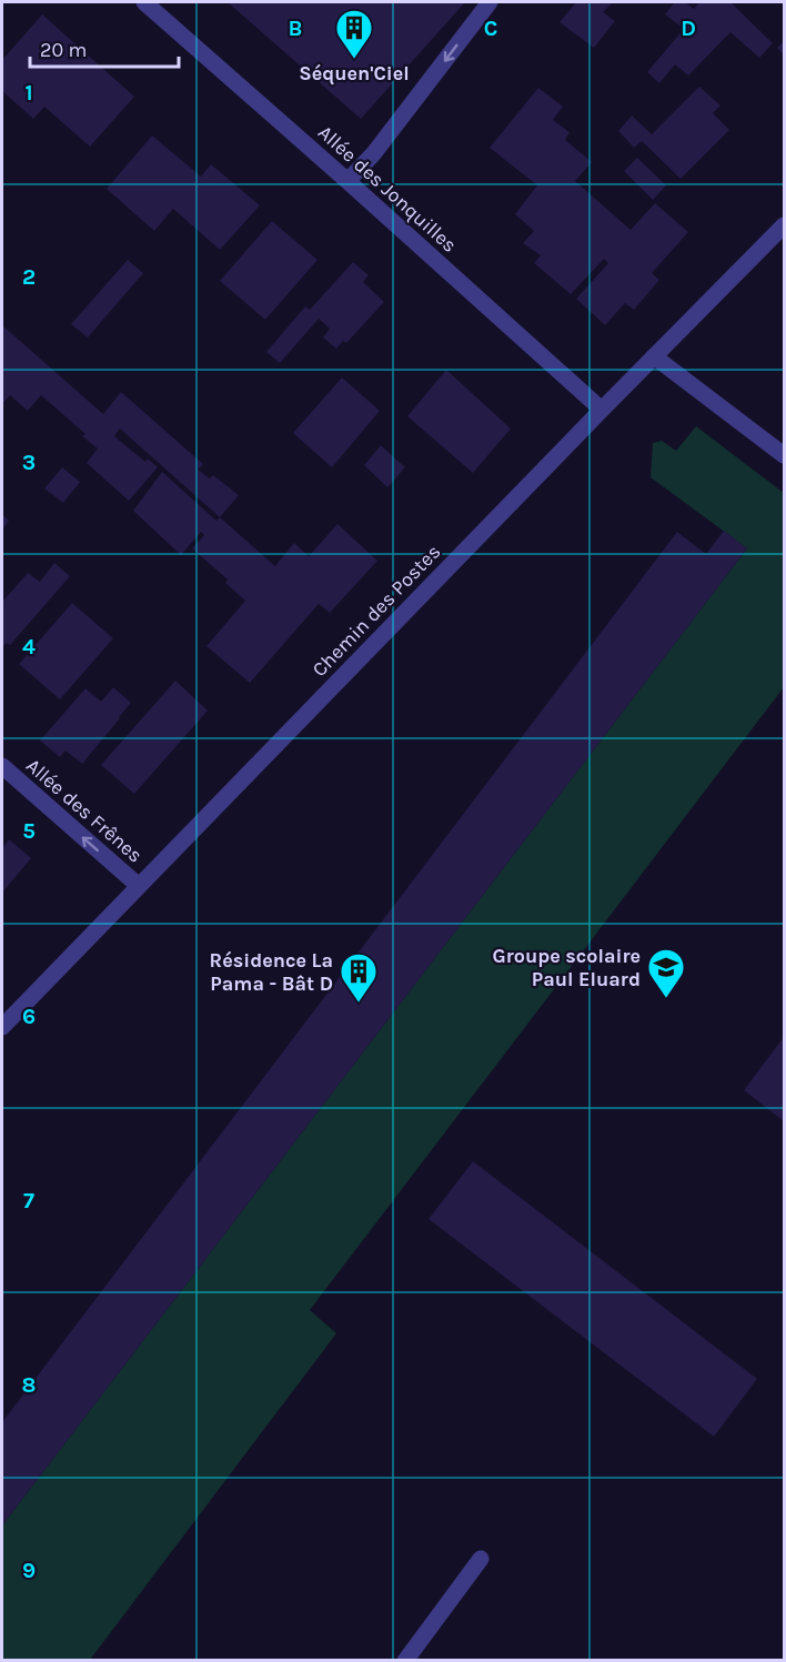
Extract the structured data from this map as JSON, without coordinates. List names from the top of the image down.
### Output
{
  "streets": {
    "street": ["Allée des Jonquilles", "Chemin des Postes", "Allée des Frênes"]
  },
  "crossings": [
    ["Allée des Jonquilles", "Chemin des Postes"],
    ["Chemin des Postes", "Allée des Frênes"]
  ],
  "one_way": ["Allée des Frênes"],
  "places": {
    "building": ["Séquen'Ciel", "Résidence La Pama - Bât D"],
    "school or university": ["Groupe scolaire Paul Eluard"]
  },
  "scale_bar": "20 m",
  "grid": {
    "columns": ["B", "C", "D"],
    "rows": [
      "1",
      "2",
      "3",
      "4",
      "5",
      "6",
      "7",
      "8",
      "9"
    ]
  }
}
